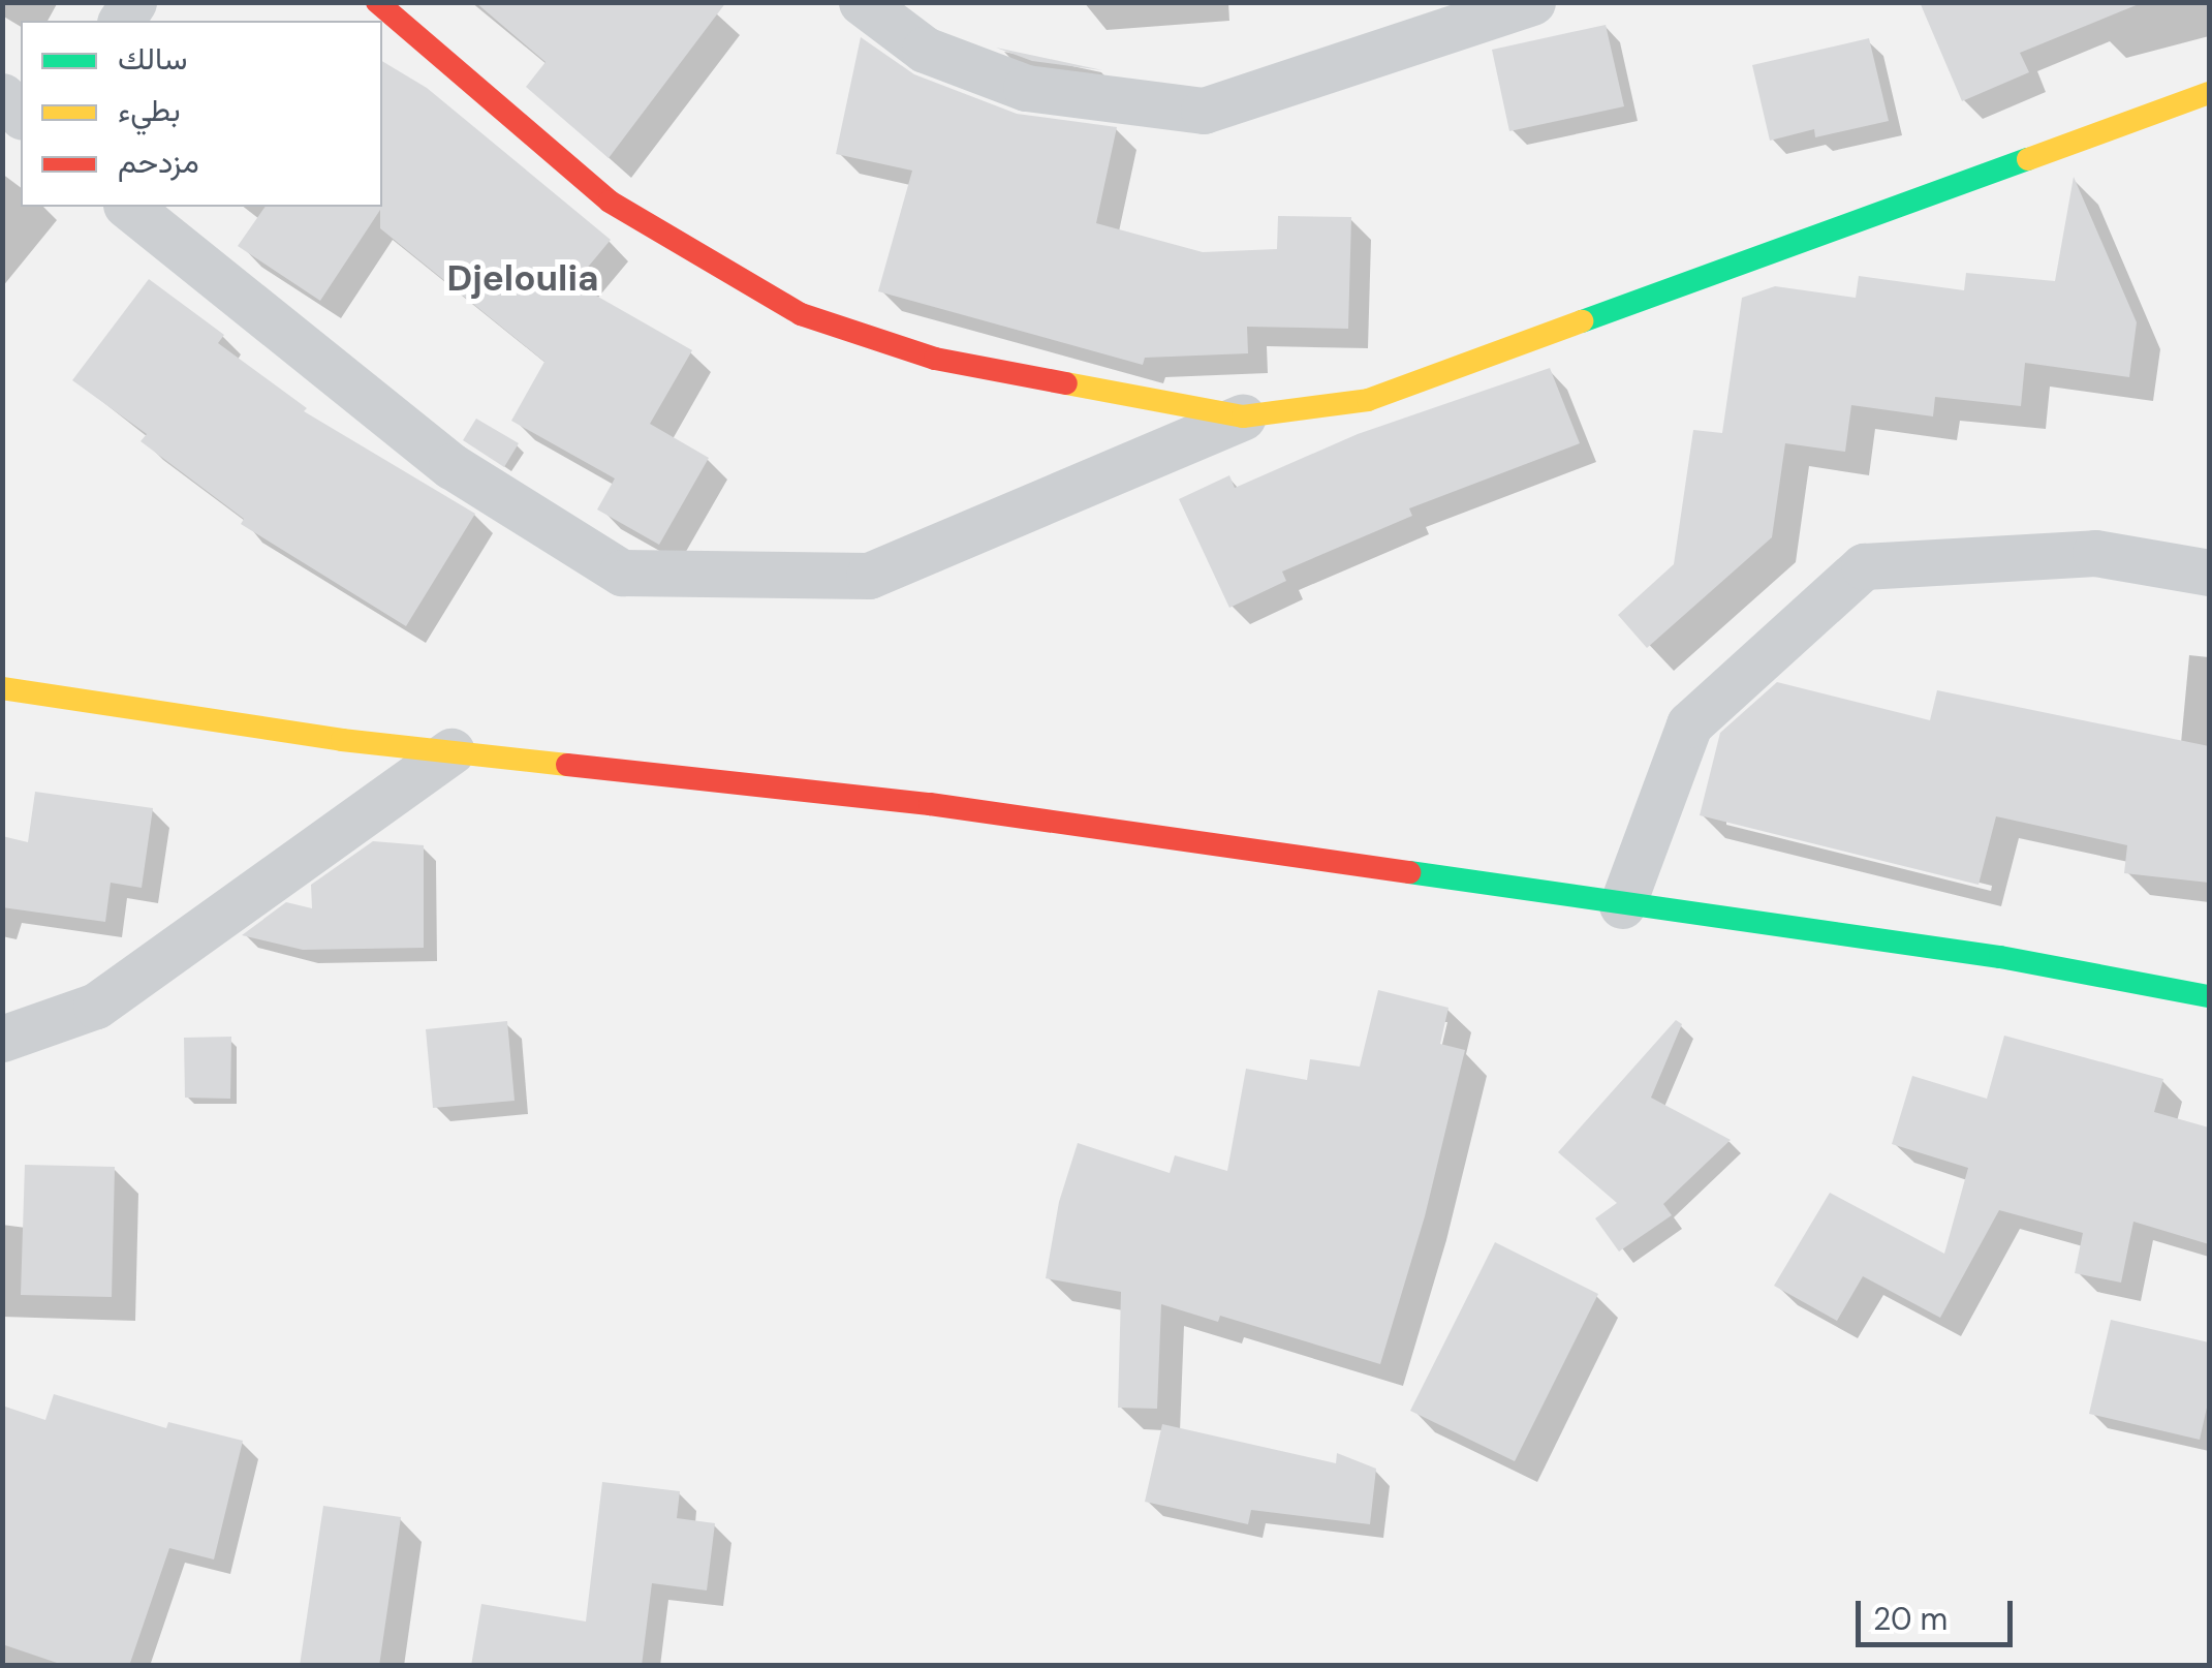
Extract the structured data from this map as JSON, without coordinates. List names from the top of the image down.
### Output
{
  "districts": ["Djeloulia"],
  "legend": ["سالك", "بطيء", "مزدحم"],
  "scale_bar": "20 m"
}
